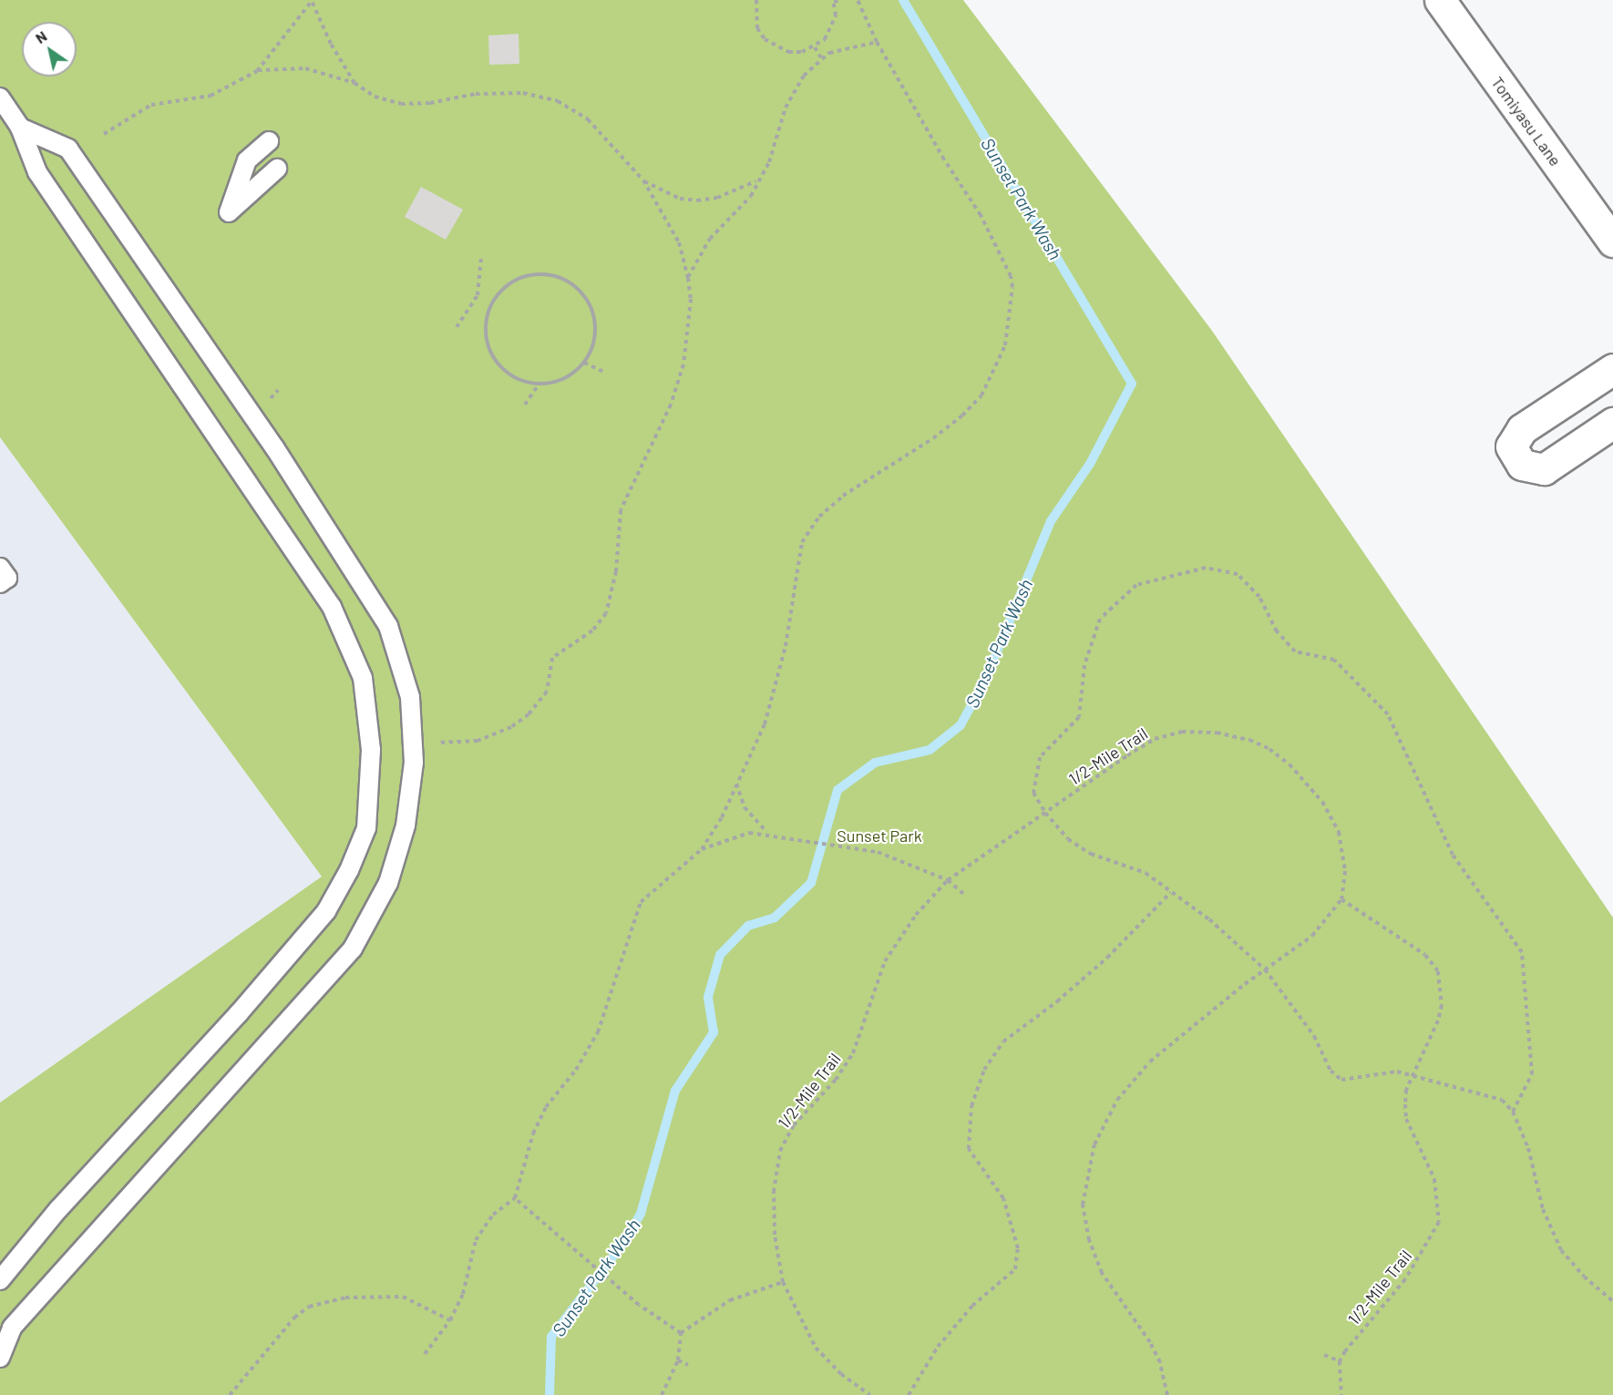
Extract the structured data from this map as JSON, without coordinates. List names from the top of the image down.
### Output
{
  "streets": {
    "street": ["Tomiyasu Lane"],
    "path": ["1/2-Mile Trail"]
  },
  "water": ["Sunset Park Wash"],
  "parks": ["Sunset Park"],
  "north": "top left"
}
